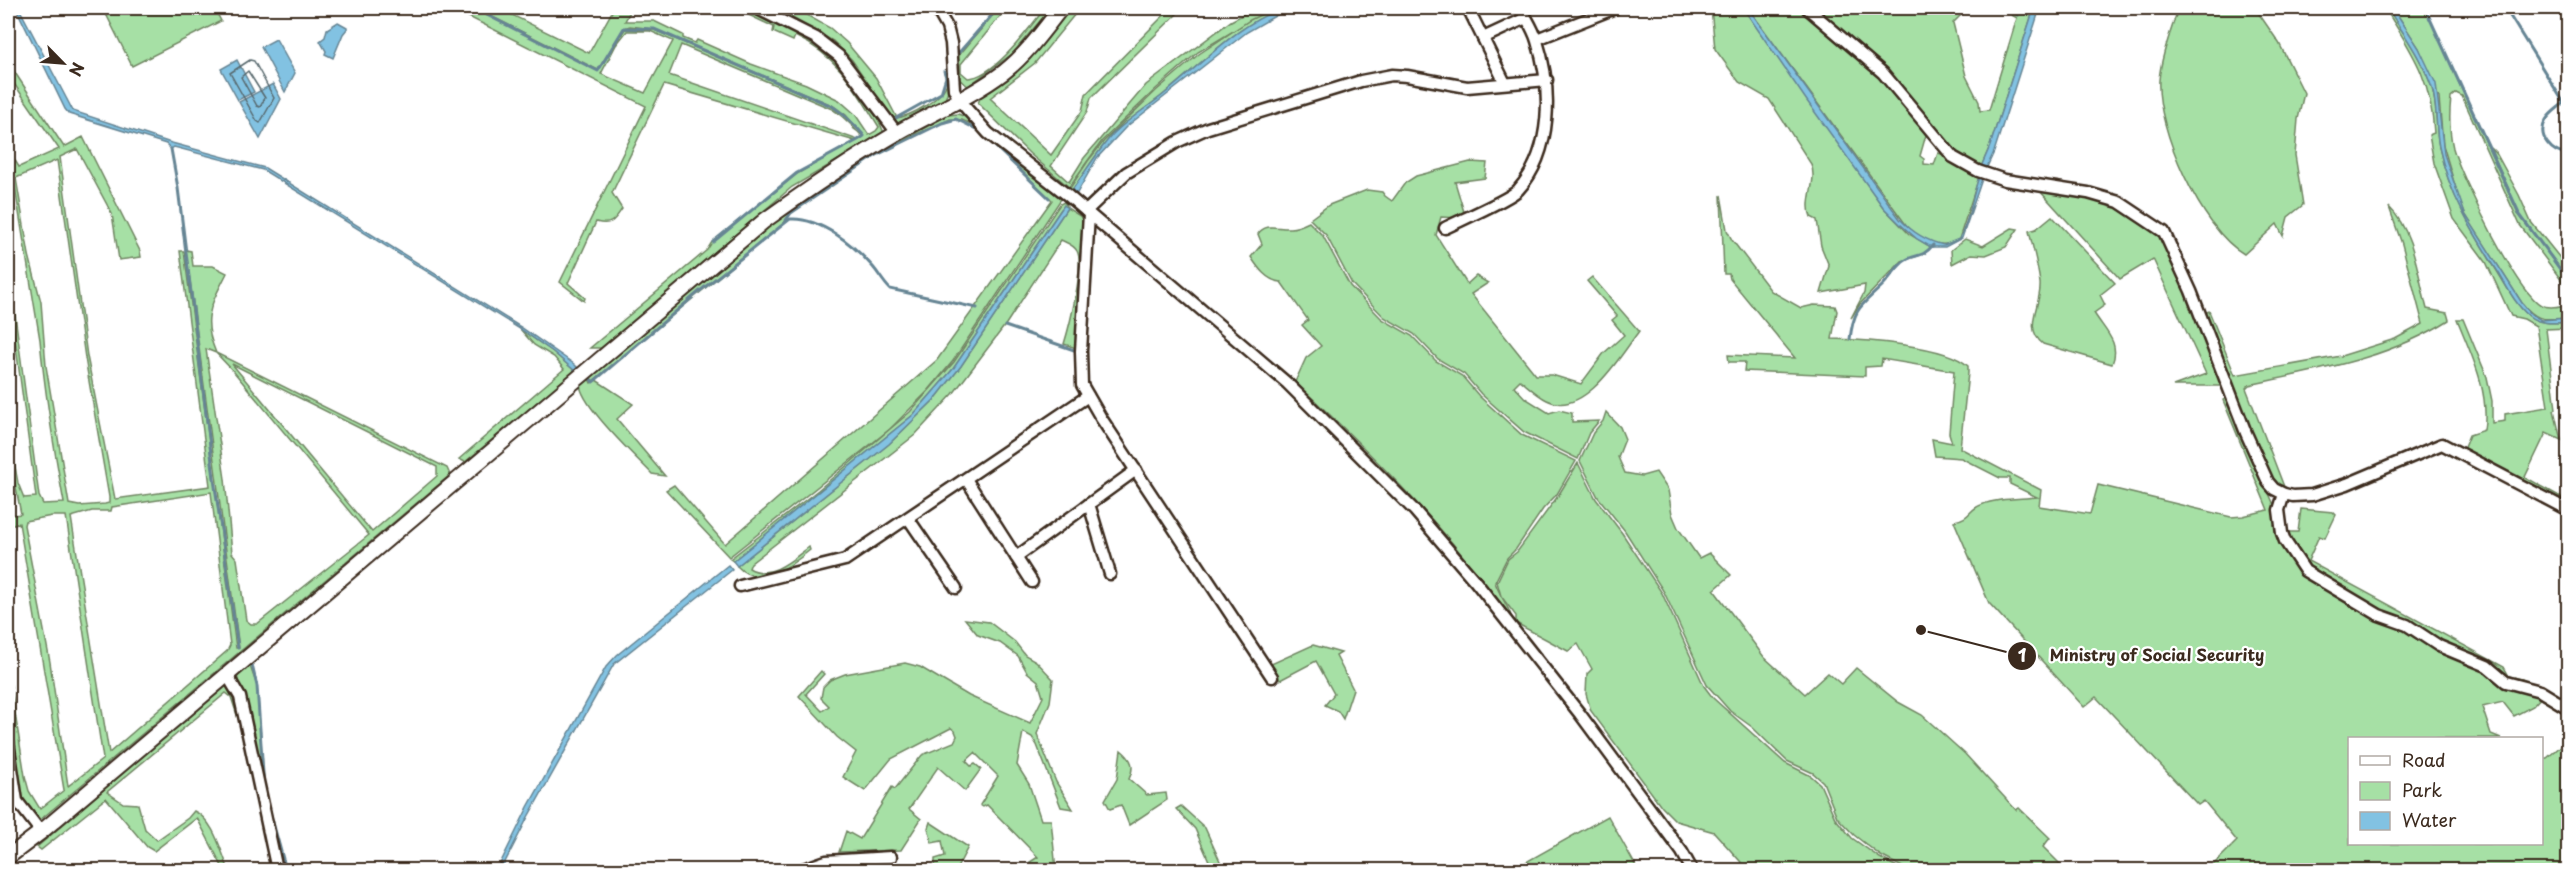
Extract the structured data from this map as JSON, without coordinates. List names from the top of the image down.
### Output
{
  "places": ["Ministry of Social Security"],
  "legend": ["Road", "Park", "Water"],
  "north": "bottom right"
}
